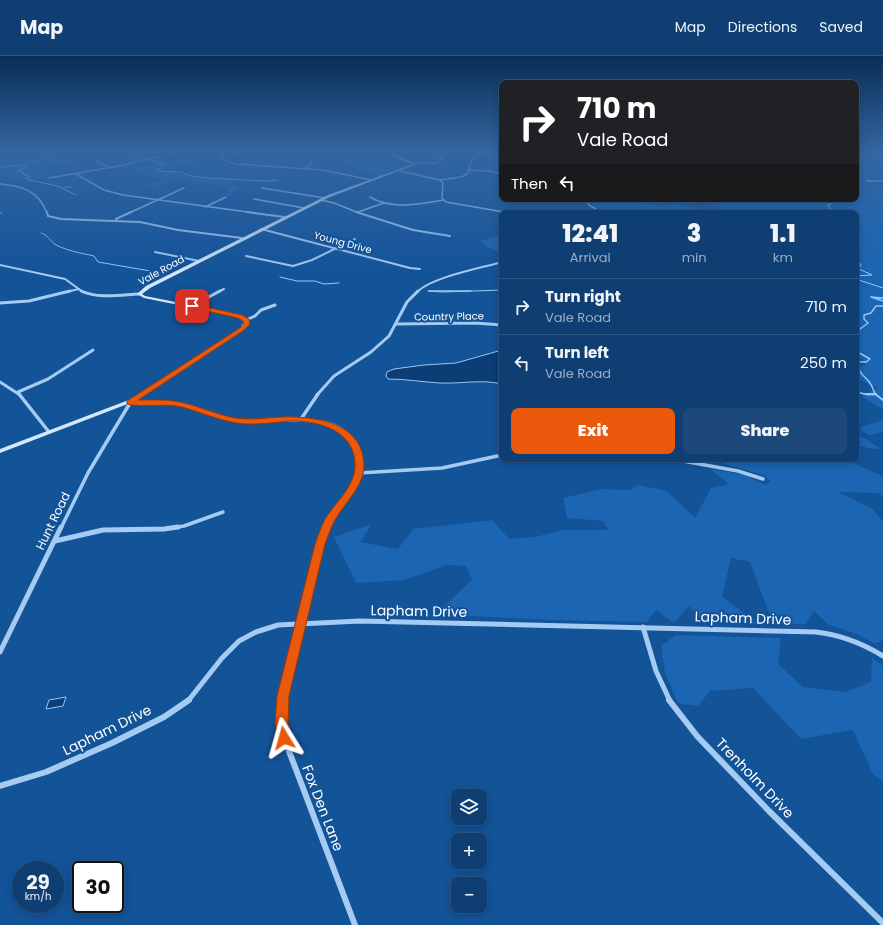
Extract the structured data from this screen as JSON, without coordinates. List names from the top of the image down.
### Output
{
  "streets": {
    "main road": ["Vale Road"],
    "street": [
      "Young Drive",
      "Country Place",
      "Hunt Road",
      "Lapham Drive",
      "Trenholm Drive",
      "Fox Den Lane"
    ]
  },
  "crossings": [
    ["Young Drive", "Vale Road"],
    ["Lapham Drive", "Trenholm Drive"],
    ["Lapham Drive", "Fox Den Lane"]
  ],
  "page": {
    "header": "Map",
    "nav": ["Map", "Directions", "Saved"],
    "turn": ["710 m", "Vale Road"],
    "then": "Then",
    "eta": [
      "12:41",
      "Arrival",
      "3",
      "min",
      "1.1",
      "km"
    ],
    "list": [
      {
        "name": "Turn right",
        "note": "Vale Road",
        "value": "710 m"
      },
      {
        "name": "Turn left",
        "note": "Vale Road",
        "value": "250 m"
      }
    ],
    "buttons": ["Exit", "Share"],
    "map_buttons": ["+", "−"],
    "speed": "29 km/h",
    "limit": "30"
  }
}
